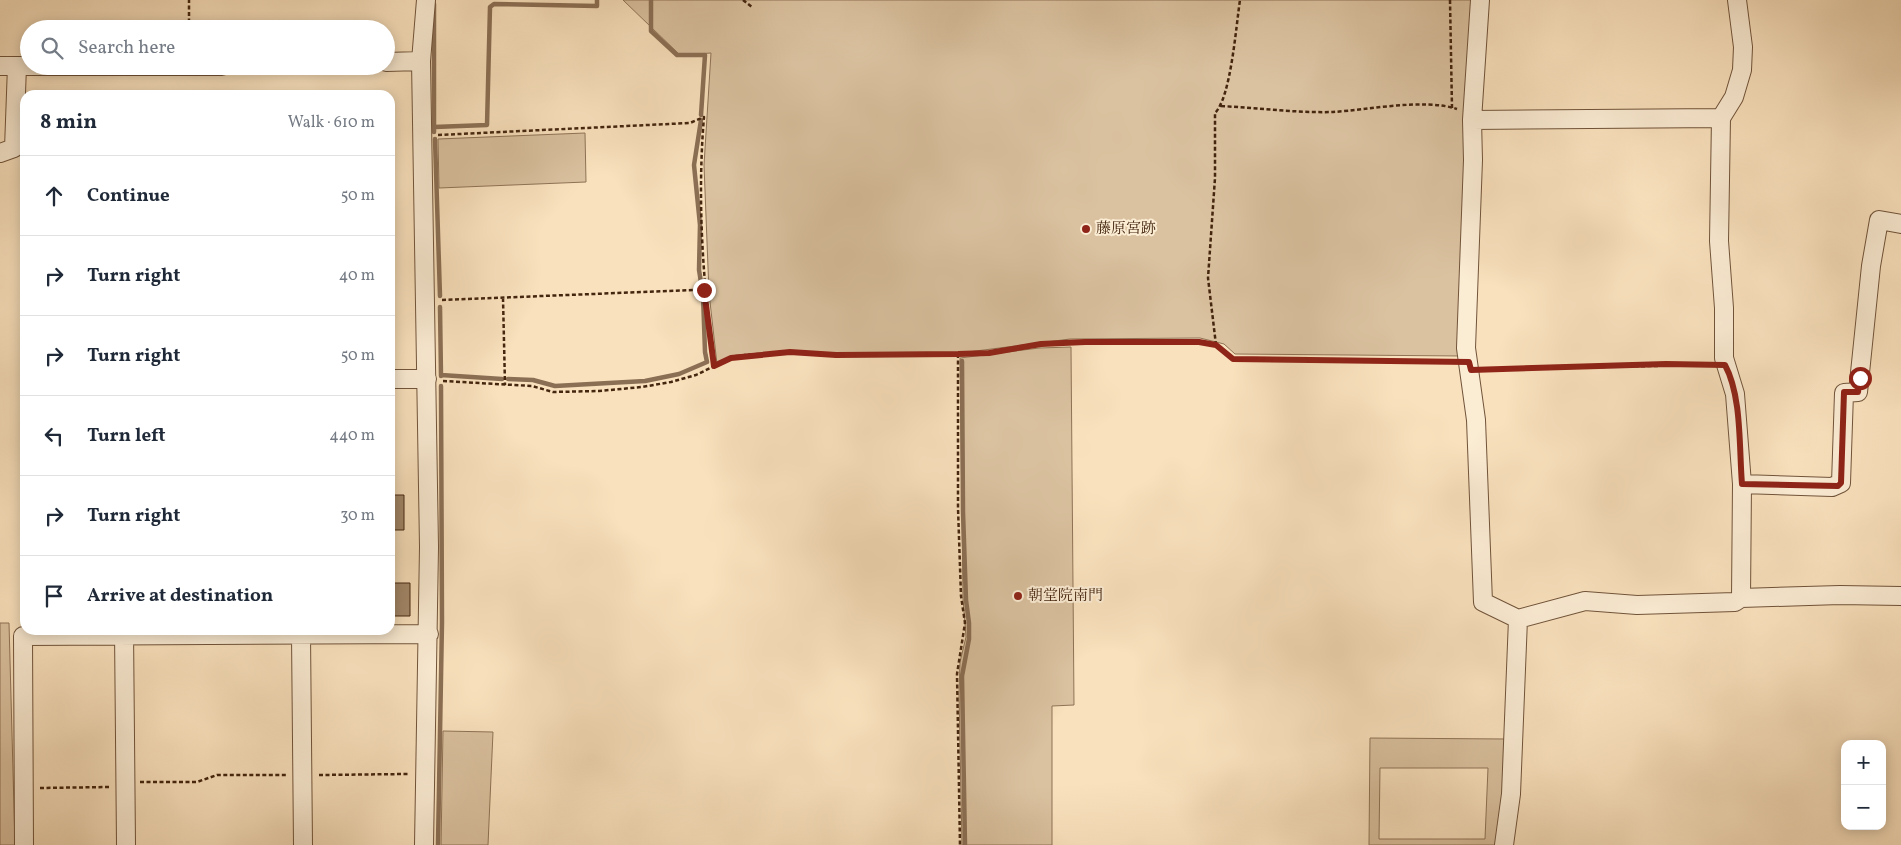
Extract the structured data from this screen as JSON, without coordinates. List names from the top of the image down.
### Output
{
  "places": ["藤原宮跡", "朝堂院南門"],
  "page": {
    "search": "Search here",
    "heading": ["8 min", "Walk · 610 m"],
    "list": [
      ["Continue", "50 m"],
      ["Turn right", "40 m"],
      ["Turn right", "50 m"],
      ["Turn left", "440 m"],
      ["Turn right", "30 m"],
      "Arrive at destination"
    ],
    "map_buttons": ["+", "−"]
  }
}
